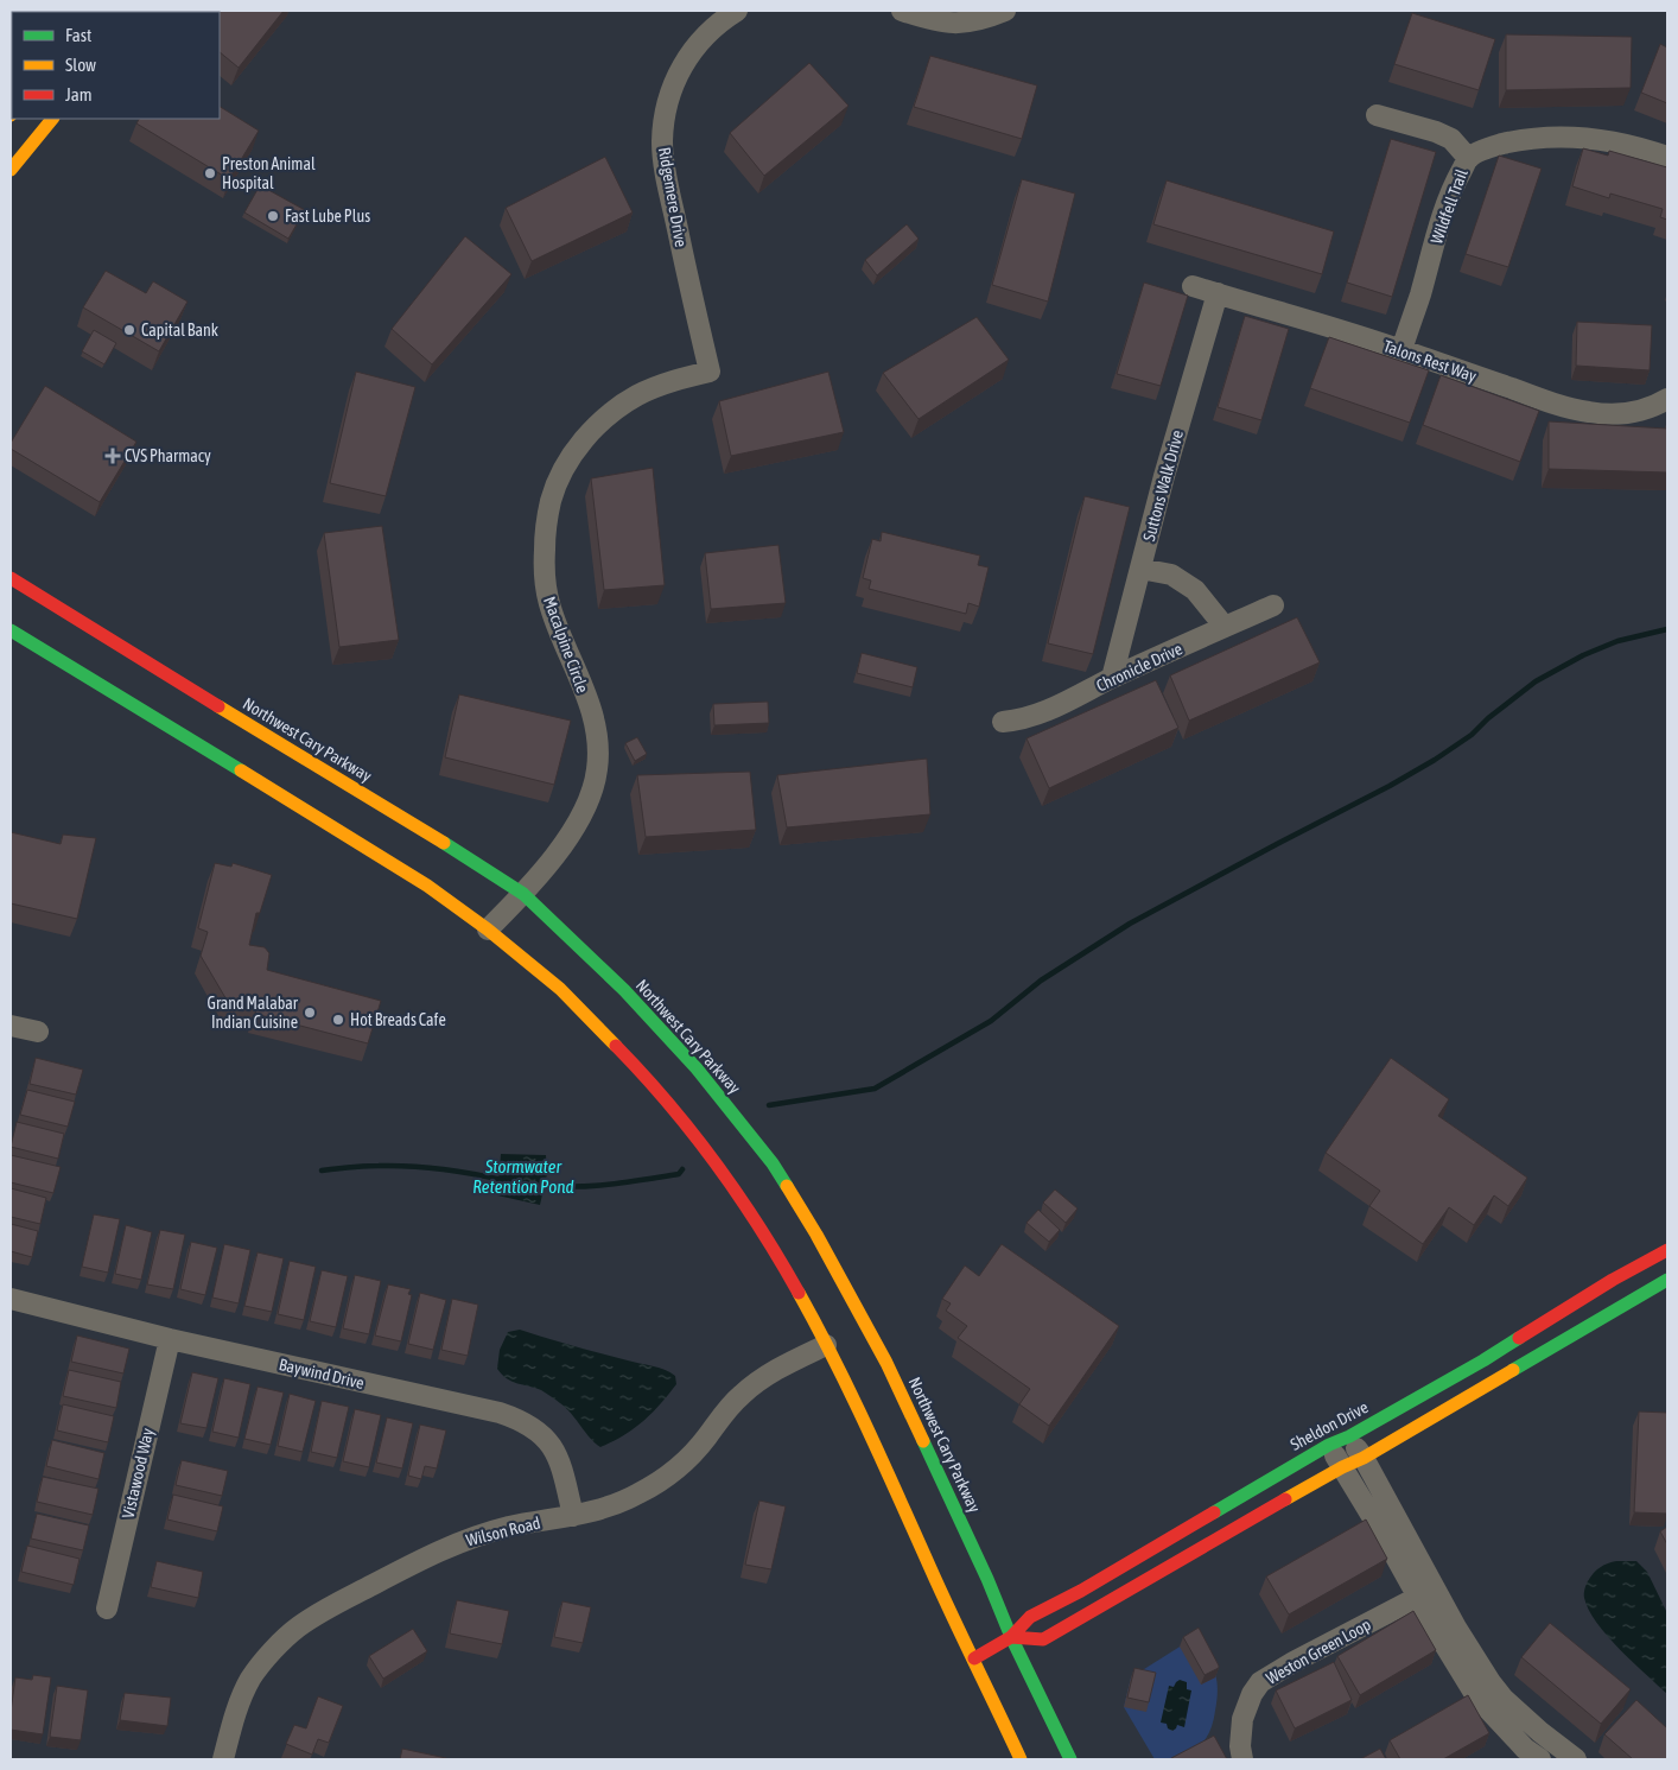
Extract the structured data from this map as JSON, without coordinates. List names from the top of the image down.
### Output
{
  "streets": {
    "main road": ["Northwest Cary Parkway", "Sheldon Drive"],
    "street": [
      "Ridgemere Drive",
      "Wildfell Trail",
      "Talons Rest Way",
      "Suttons Walk Drive",
      "Macalpine Circle",
      "Chronicle Drive",
      "Baywind Drive",
      "Vistawood Way",
      "Wilson Road",
      "Weston Green Loop"
    ]
  },
  "crossings": [
    ["Ridgemere Drive", "Macalpine Circle"],
    ["Wildfell Trail", "Talons Rest Way"],
    ["Talons Rest Way", "Suttons Walk Drive"],
    ["Suttons Walk Drive", "Chronicle Drive"],
    ["Macalpine Circle", "Northwest Cary Parkway"],
    ["Northwest Cary Parkway", "Sheldon Drive"],
    ["Baywind Drive", "Vistawood Way"],
    ["Baywind Drive", "Wilson Road"]
  ],
  "water": ["Stormwater Retention Pond"],
  "places": {
    "other": [
      "Preston Animal Hospital",
      "Fast Lube Plus",
      "Capital Bank",
      "Grand Malabar Indian Cuisine",
      "Hot Breads Cafe"
    ],
    "health": ["CVS Pharmacy"]
  },
  "legend": ["Fast", "Slow", "Jam"]
}
